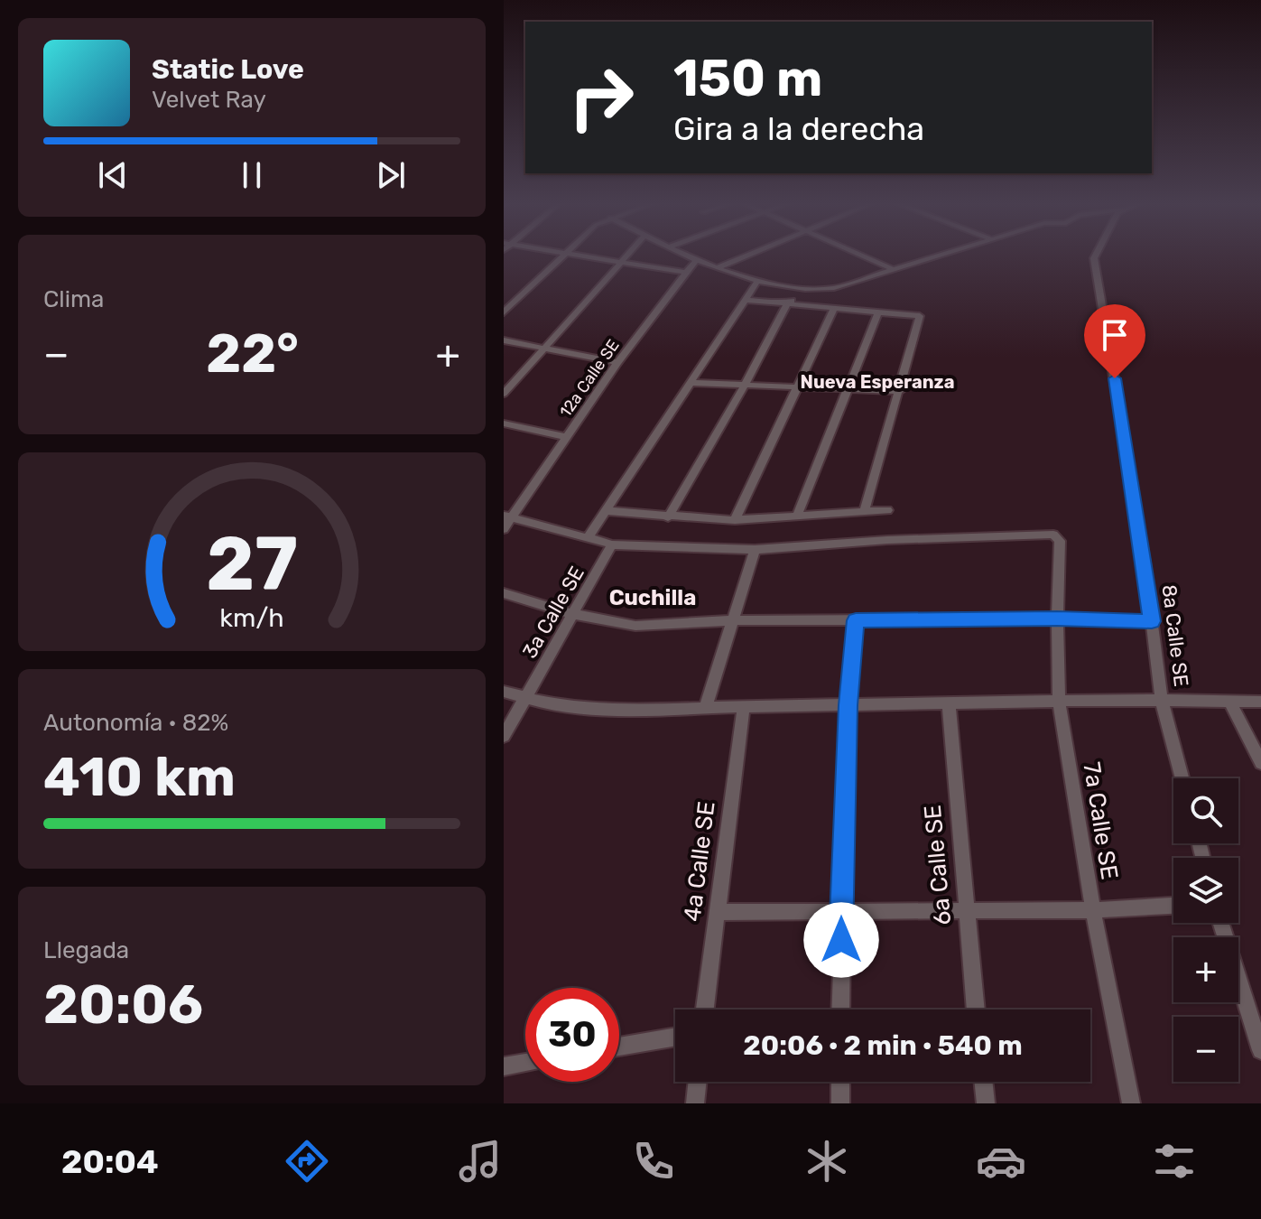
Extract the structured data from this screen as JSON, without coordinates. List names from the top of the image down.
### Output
{
  "streets": {
    "street": [
      "12a Calle SE",
      "3a Calle SE",
      "8a Calle SE",
      "7a Calle SE",
      "4a Calle SE",
      "6a Calle SE"
    ]
  },
  "districts": ["Nueva Esperanza", "Cuchilla"],
  "page": {
    "turn": ["150 m", "Gira a la derecha"],
    "song": ["Static Love", "Velvet Ray"],
    "tile": [
      "Clima",
      ["Autonomía · 82%", "410 km"],
      ["Llegada", "20:06"]
    ],
    "heat": ["−", "22°", "+"],
    "map_buttons": ["+", "−"],
    "limit": "30",
    "trip": "20:06 · 2 min · 540 m",
    "tabs": "20:04",
    "gauge": ["27", "km/h"]
  }
}
